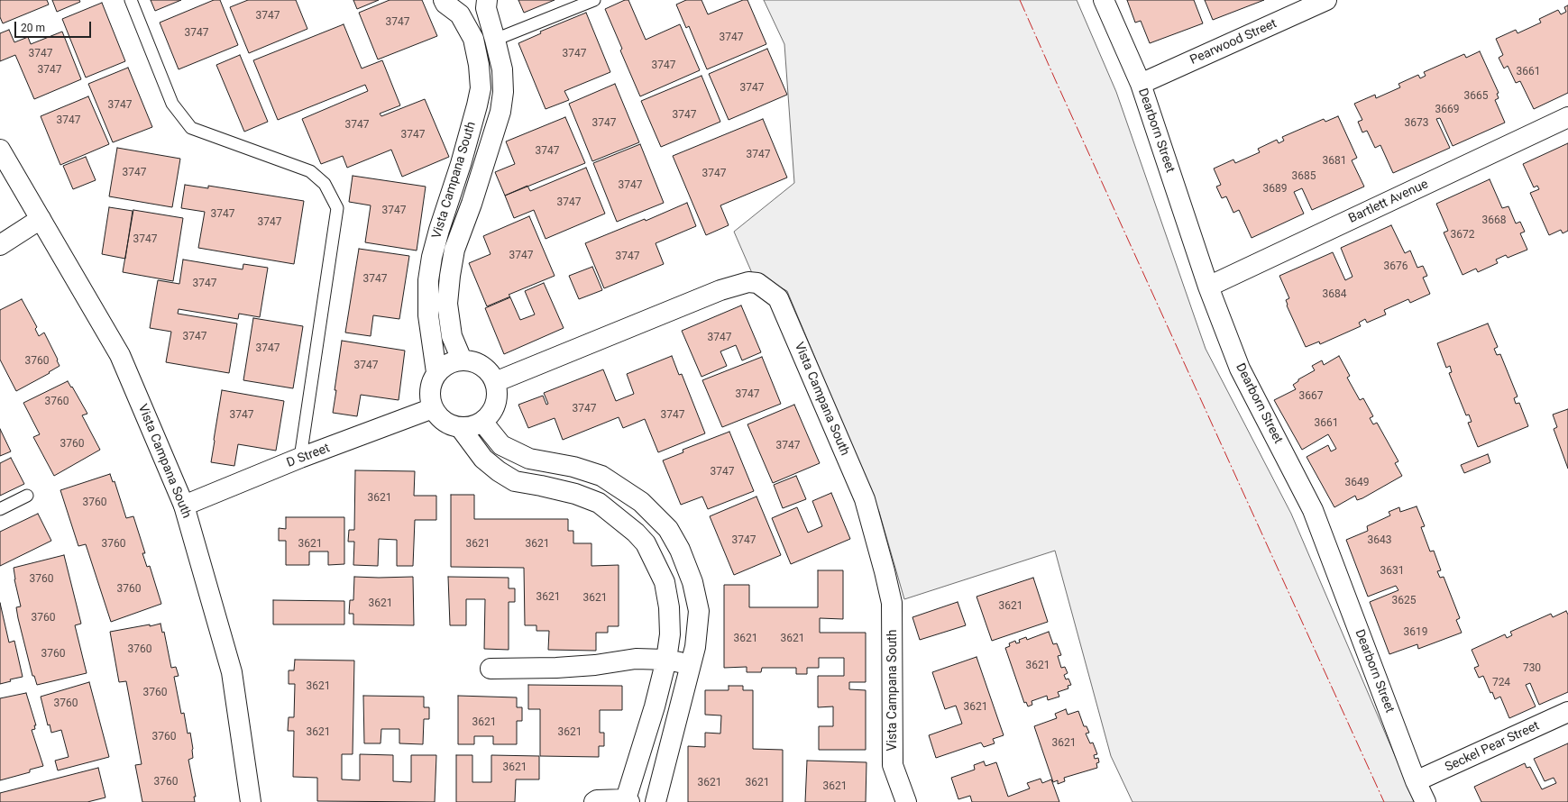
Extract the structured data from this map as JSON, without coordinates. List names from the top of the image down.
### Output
{
  "streets": {
    "street": [
      "Pearwood Street",
      "Dearborn Street",
      "Vista Campana South",
      "Bartlett Avenue",
      "D Street",
      "Seckel Pear Street"
    ]
  },
  "crossings": [
    ["Pearwood Street", "Dearborn Street"],
    ["Dearborn Street", "Bartlett Avenue"],
    ["Dearborn Street", "Seckel Pear Street"],
    ["Vista Campana South", "D Street"]
  ],
  "house_numbers": [
    "3747",
    "3747",
    "3747",
    "3747",
    "3747",
    "3747",
    "3747",
    "3747",
    "3661",
    "3747",
    "3665",
    "3747",
    "3669",
    "3747",
    "3747",
    "3747",
    "3673",
    "3747",
    "3747",
    "3747",
    "3747",
    "3681",
    "3747",
    "3747",
    "3685",
    "3747",
    "3689",
    "3747",
    "3747",
    "3747",
    "3668",
    "3747",
    "3672",
    "3747",
    "3747",
    "3747",
    "3676",
    "3747",
    "3747",
    "3684",
    "3747",
    "3747",
    "3747",
    "3760",
    "3747",
    "3747",
    "3667",
    "3760",
    "3747",
    "3747",
    "3747",
    "3661",
    "3760",
    "3747",
    "3747",
    "3649",
    "3621",
    "3760",
    "3747",
    "3643",
    "3760",
    "3621",
    "3621",
    "3621",
    "3631",
    "3760",
    "3760",
    "3621",
    "3621",
    "3625",
    "3621",
    "3621",
    "3760",
    "3619",
    "3621",
    "3621",
    "3760",
    "3760",
    "3621",
    "730",
    "724",
    "3621",
    "3760",
    "3760",
    "3621",
    "3621",
    "3621",
    "3621",
    "3760",
    "3621",
    "3621",
    "3760",
    "3621",
    "3621",
    "3621"
  ],
  "scale_bar": "20 m"
}
